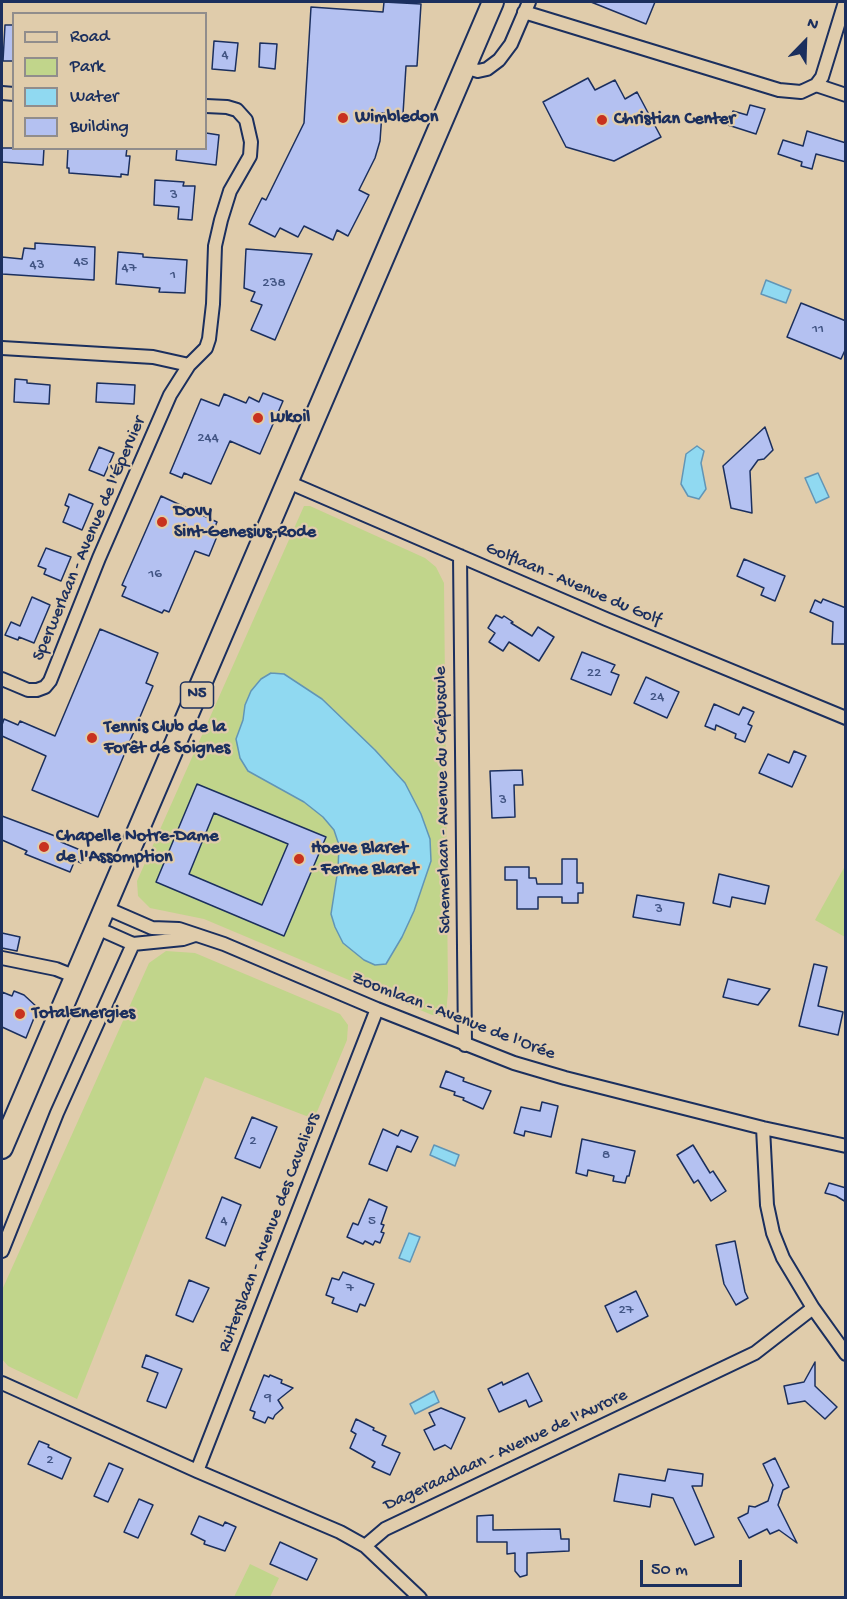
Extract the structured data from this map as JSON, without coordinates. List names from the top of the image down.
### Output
{
  "streets": {
    "main road": ["N5"],
    "street": [
      "Sperwerlaan - Avenue de l'Épervier",
      "Golflaan - Avenue du Golf",
      "Schemerlaan - Avenue du Crépuscule",
      "Zoomlaan - Avenue de l'Orée",
      "Ruiterslaan - Avenue des Cavaliers",
      "Dageraadlaan - Avenue de l'Aurore"
    ]
  },
  "crossings": [
    ["Golflaan - Avenue du Golf", "N5"],
    ["Golflaan - Avenue du Golf", "Schemerlaan - Avenue du Crépuscule"],
    ["N5", "Zoomlaan - Avenue de l'Orée"],
    ["Schemerlaan - Avenue du Crépuscule", "Zoomlaan - Avenue de l'Orée"],
    ["Zoomlaan - Avenue de l'Orée", "Ruiterslaan - Avenue des Cavaliers"]
  ],
  "places": [
    "Wimbledon",
    "Christian Center",
    "Lukoil",
    "Dovy Sint-Genesius-Rode",
    "Tennis Club de la Forêt de Soignes",
    "Chapelle Notre-Dame de l'Assomption",
    "Hoeve Blaret - Ferme Blaret",
    "TotalEnergies"
  ],
  "house_numbers": [
    "4",
    "3",
    "45",
    "43",
    "47",
    "1",
    "238",
    "11",
    "244",
    "16",
    "22",
    "24",
    "3",
    "3",
    "2",
    "8",
    "4",
    "5",
    "7",
    "27",
    "9",
    "2"
  ],
  "legend": [
    "Road",
    "Park",
    "Water",
    "Building"
  ],
  "scale_bar": "50 m",
  "north": "top right"
}
